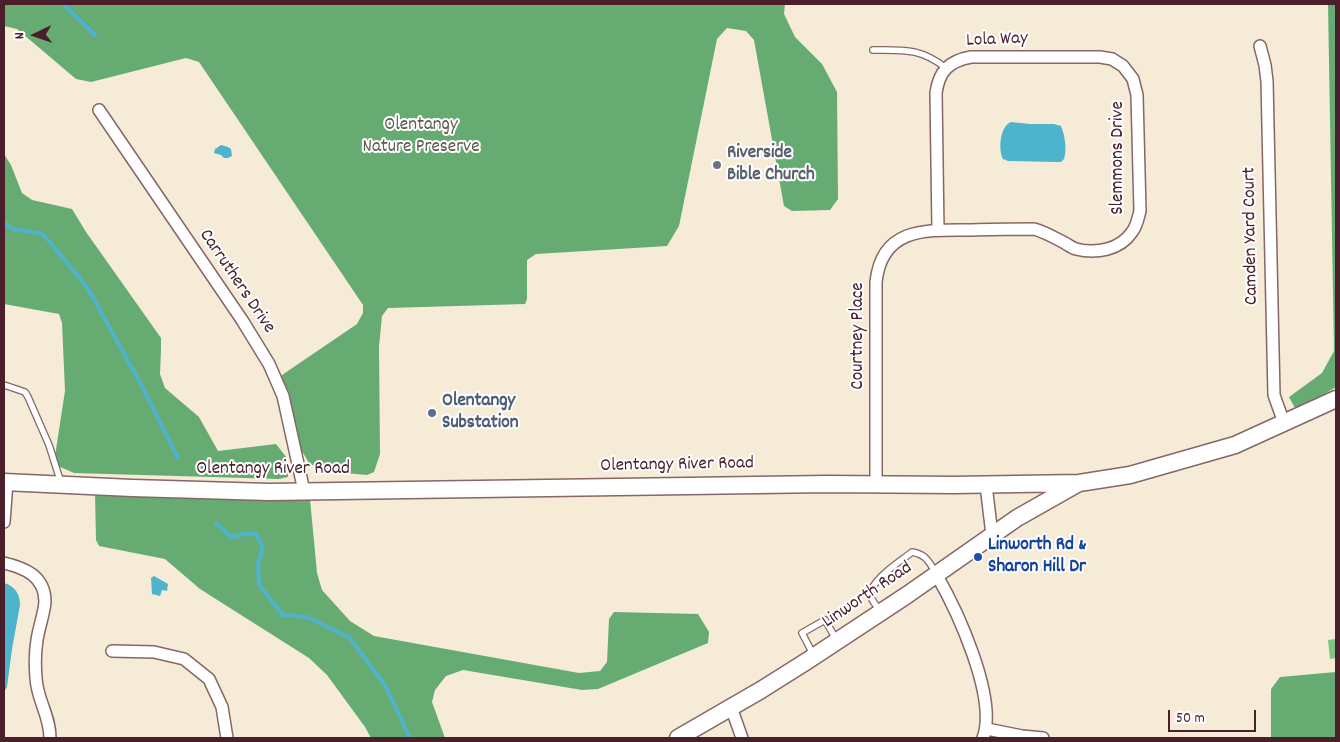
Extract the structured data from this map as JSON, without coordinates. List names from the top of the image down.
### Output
{
  "streets": {
    "main road": ["Olentangy River Road", "Linworth Road"],
    "street": [
      "Lola Way",
      "Slemmons Drive",
      "Camden Yard Court",
      "Carruthers Drive",
      "Courtney Place"
    ]
  },
  "crossings": [
    ["Lola Way", "Slemmons Drive"],
    ["Lola Way", "Courtney Place"],
    ["Slemmons Drive", "Courtney Place"],
    ["Camden Yard Court", "Olentangy River Road"],
    ["Carruthers Drive", "Olentangy River Road"],
    ["Courtney Place", "Olentangy River Road"],
    ["Olentangy River Road", "Linworth Road"]
  ],
  "parks": ["Olentangy Nature Preserve"],
  "places": ["Riverside Bible Church", "Olentangy Substation", "Linworth Rd & Sharon Hill Dr"],
  "scale_bar": "50 m",
  "north": "left"
}
